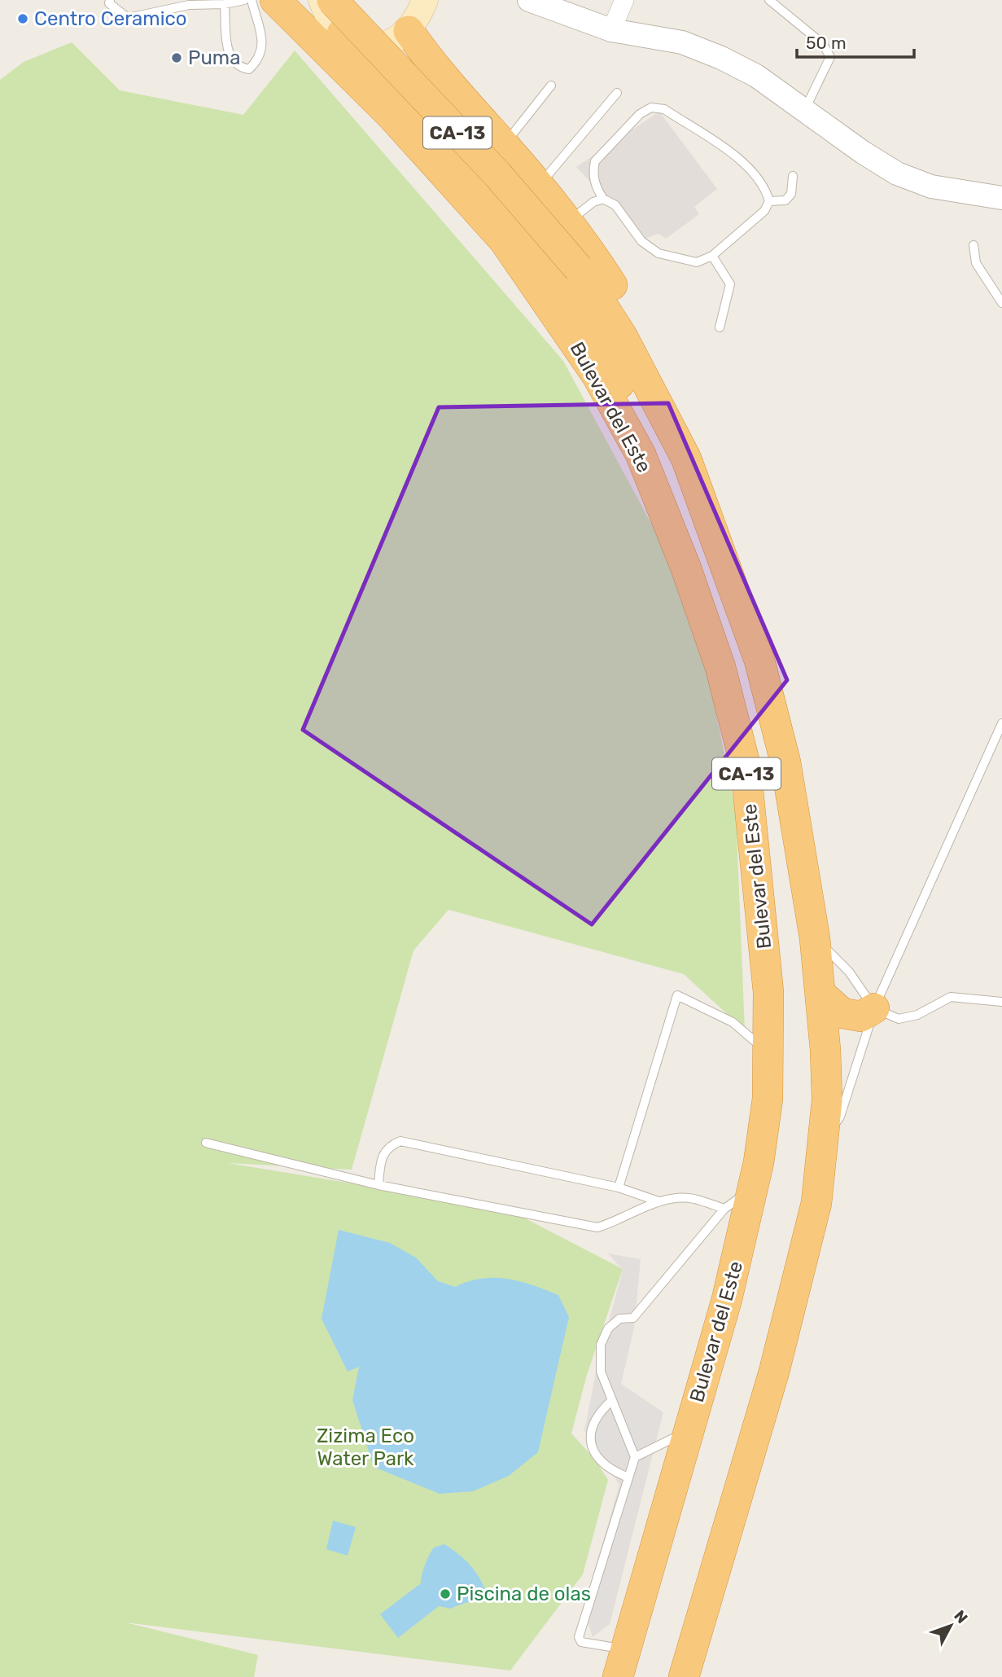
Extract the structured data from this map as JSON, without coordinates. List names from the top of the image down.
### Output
{
  "streets": {
    "highway": ["CA-13", "Bulevar del Este"]
  },
  "parks": ["Zizima Eco Water Park"],
  "places": ["Centro Ceramico", "Puma", "Piscina de olas"],
  "scale_bar": "50 m",
  "north": "top right"
}
